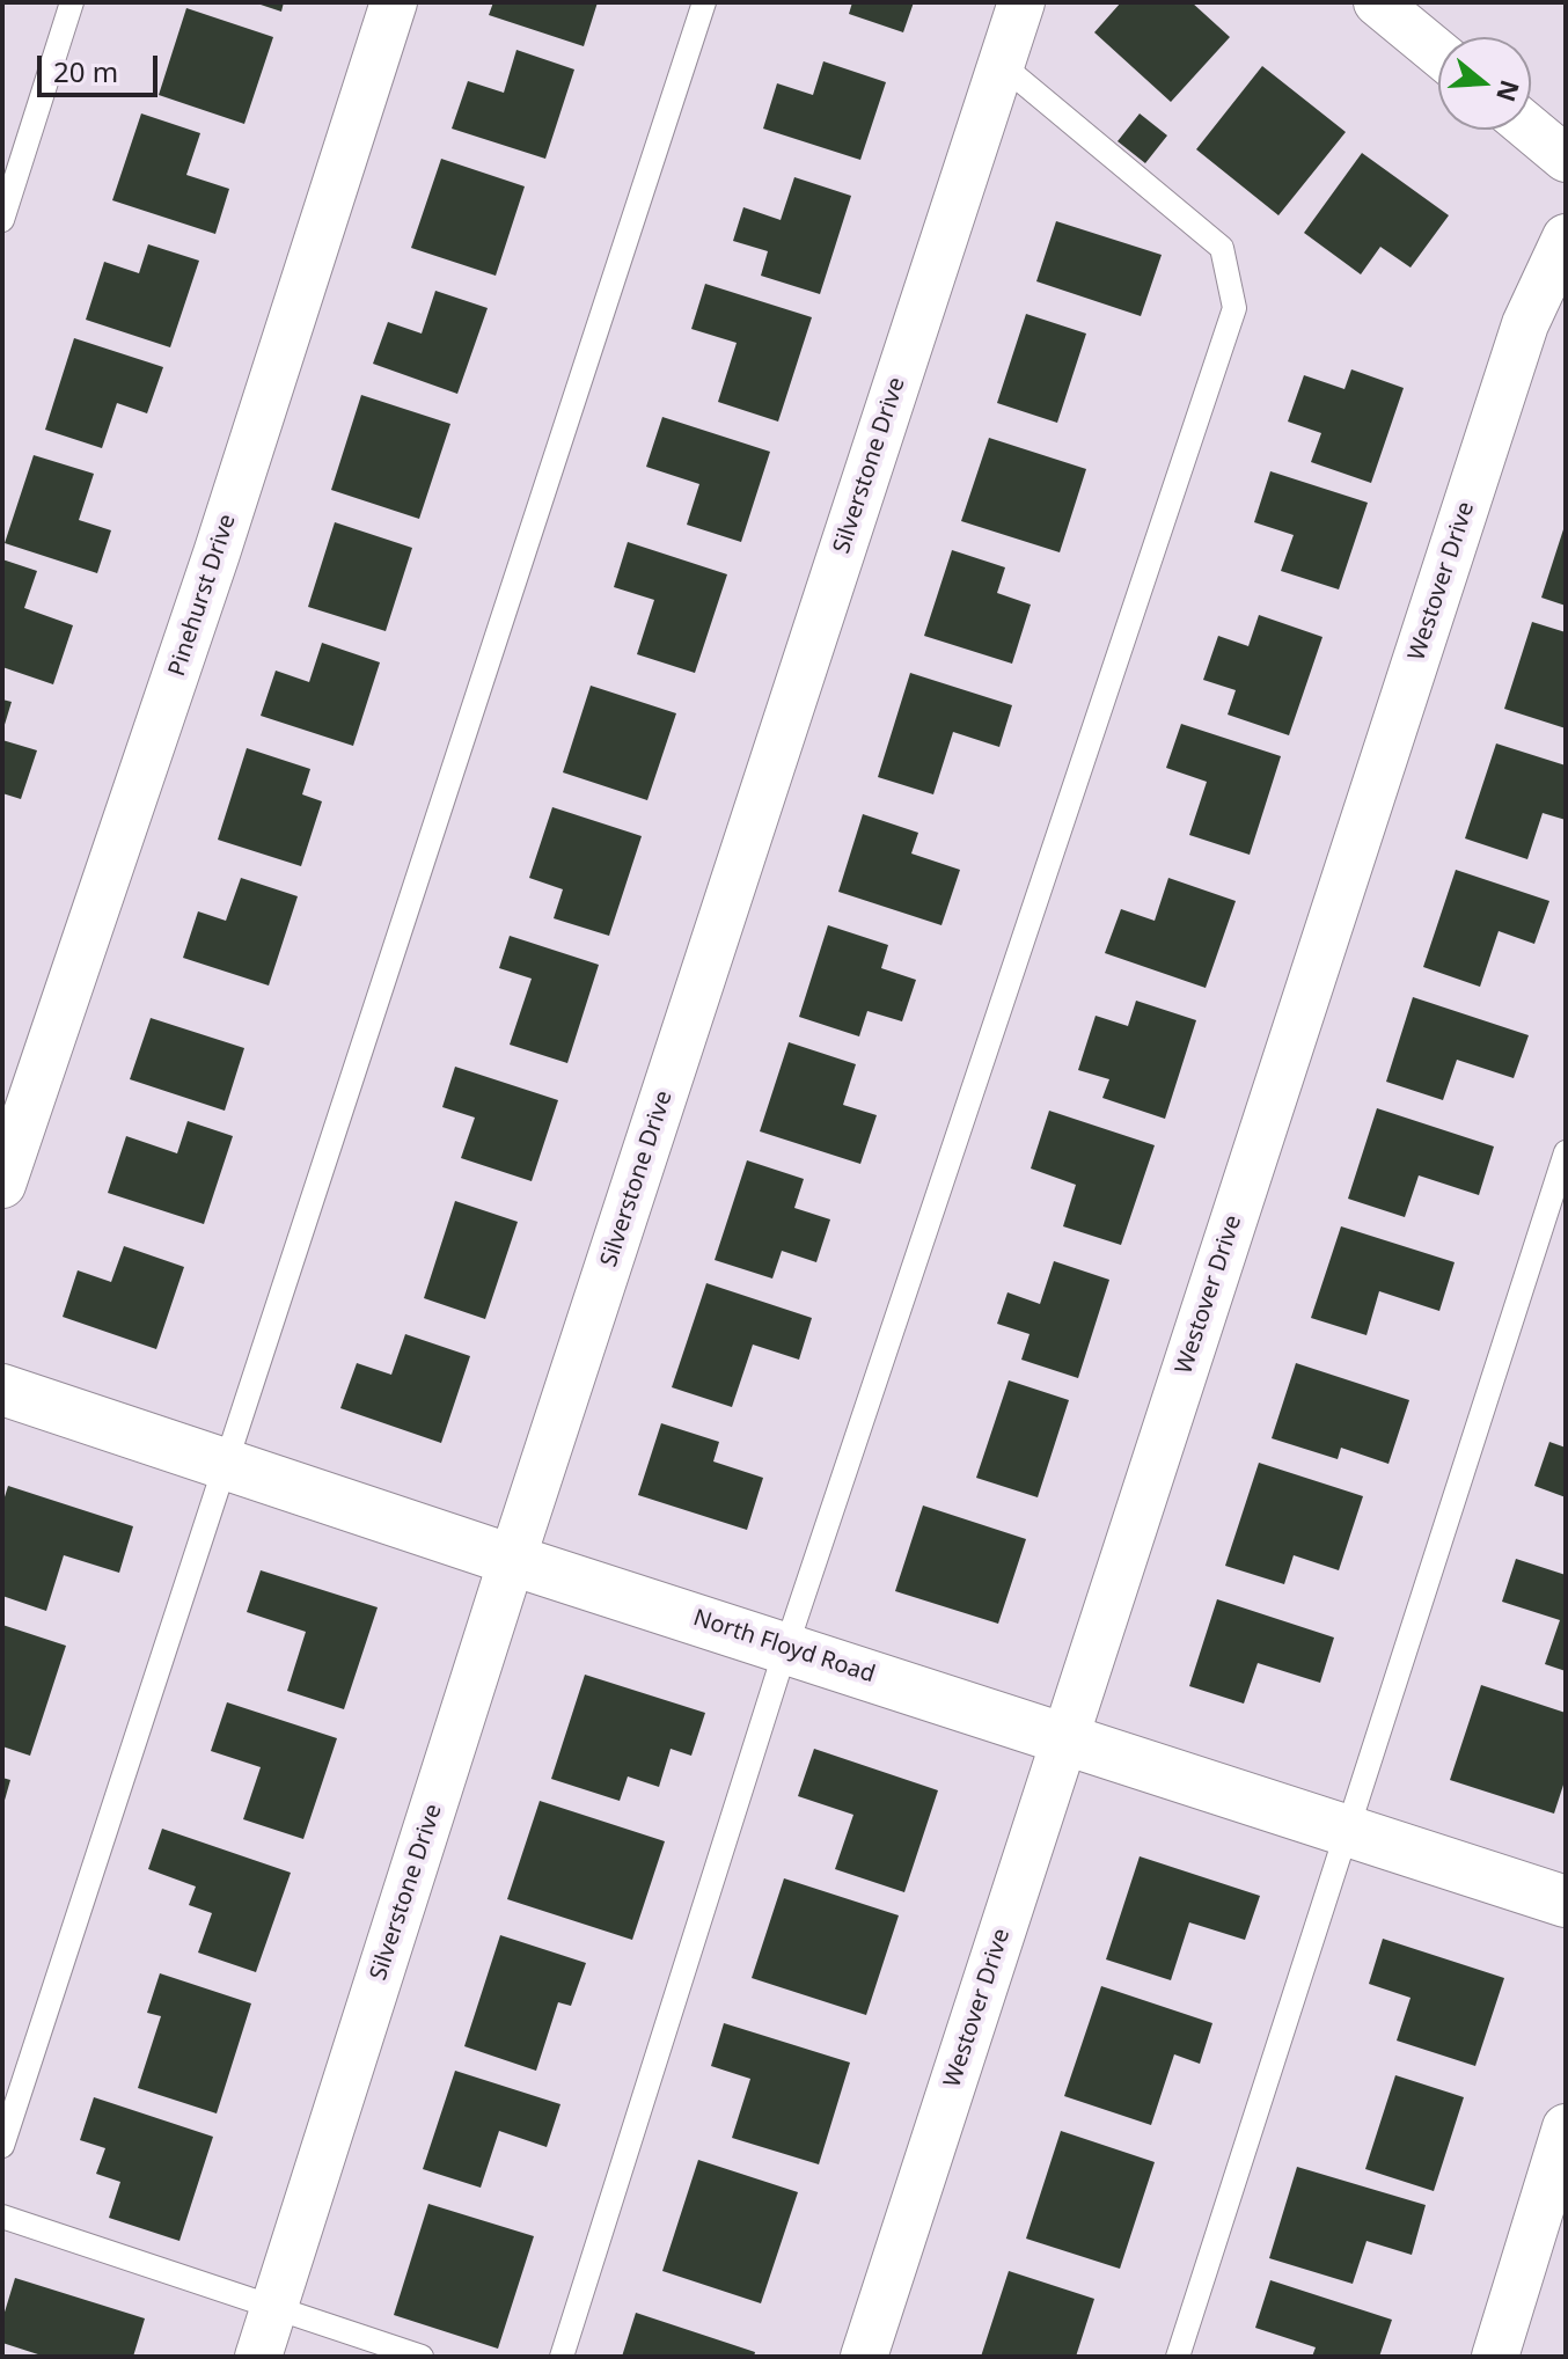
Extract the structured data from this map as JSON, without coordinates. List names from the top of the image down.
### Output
{
  "streets": {
    "street": [
      "Silverstone Drive",
      "Westover Drive",
      "Pinehurst Drive",
      "North Floyd Road"
    ]
  },
  "crossings": [
    ["Silverstone Drive", "North Floyd Road"],
    ["Westover Drive", "North Floyd Road"]
  ],
  "scale_bar": "20 m",
  "north": "right"
}
